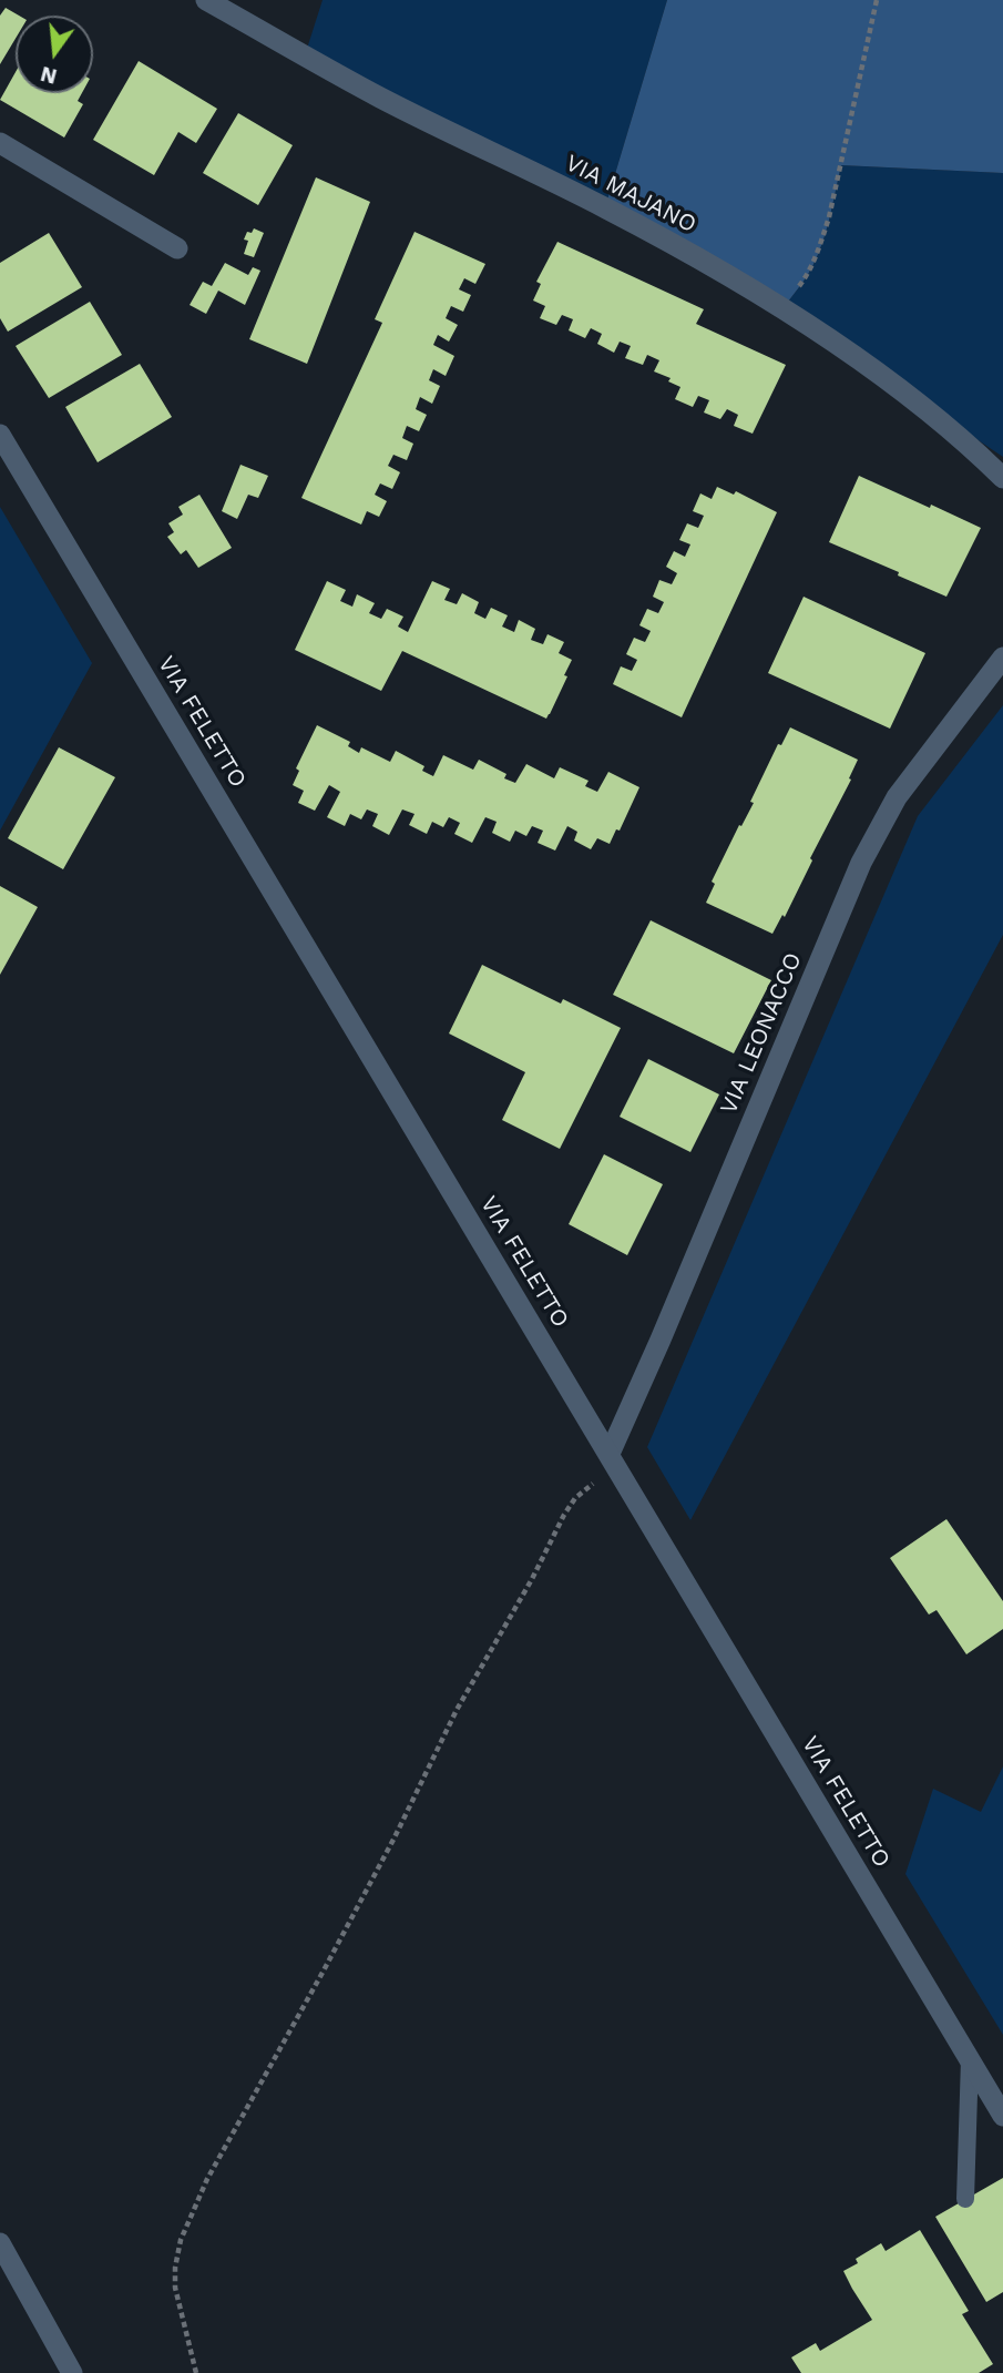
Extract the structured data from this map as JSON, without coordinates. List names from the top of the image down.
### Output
{
  "streets": {
    "street": ["VIA MAJANO", "VIA FELETTO", "VIA LEONACCO"]
  },
  "crossings": [
    ["VIA FELETTO", "VIA LEONACCO"]
  ],
  "north": "bottom"
}
